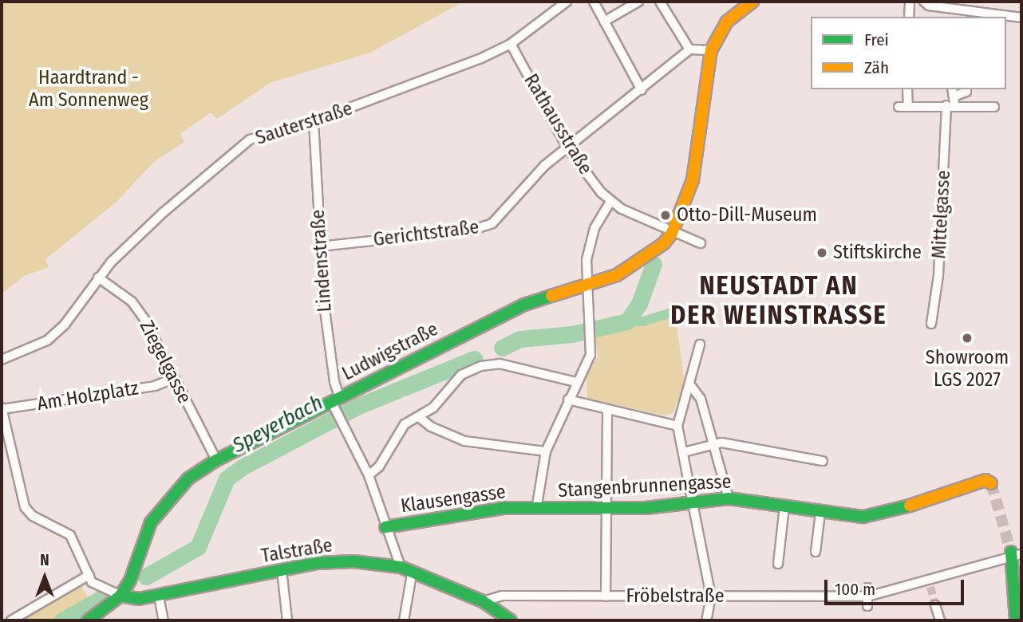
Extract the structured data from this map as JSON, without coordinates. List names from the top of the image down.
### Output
{
  "streets": {
    "main road": [
      "Ludwigstraße",
      "Stangenbrunnengasse",
      "Klausengasse",
      "Talstraße"
    ],
    "street": [
      "Sauterstraße",
      "Rathausstraße",
      "Mittelgasse",
      "Gerichtstraße",
      "Lindenstraße",
      "Ziegelgasse",
      "Am Holzplatz",
      "Fröbelstraße"
    ]
  },
  "crossings": [
    ["Sauterstraße", "Rathausstraße"],
    ["Sauterstraße", "Lindenstraße"],
    ["Sauterstraße", "Ziegelgasse"],
    ["Rathausstraße", "Gerichtstraße"],
    ["Rathausstraße", "Ludwigstraße"],
    ["Gerichtstraße", "Lindenstraße"],
    ["Lindenstraße", "Ludwigstraße"],
    ["Lindenstraße", "Klausengasse"],
    ["Lindenstraße", "Talstraße"],
    ["Ludwigstraße", "Ziegelgasse"],
    ["Ludwigstraße", "Talstraße"],
    ["Ziegelgasse", "Am Holzplatz"],
    ["Stangenbrunnengasse", "Klausengasse"],
    ["Talstraße", "Fröbelstraße"]
  ],
  "districts": ["NEUSTADT AN DER WEINSTRASSE"],
  "water": ["Speyerbach"],
  "parks": ["Haardtrand - Am Sonnenweg"],
  "places": ["Otto-Dill-Museum", "Stiftskirche", "Showroom LGS 2027"],
  "legend": ["Frei", "Zäh"],
  "scale_bar": "100 m",
  "north": "top"
}
